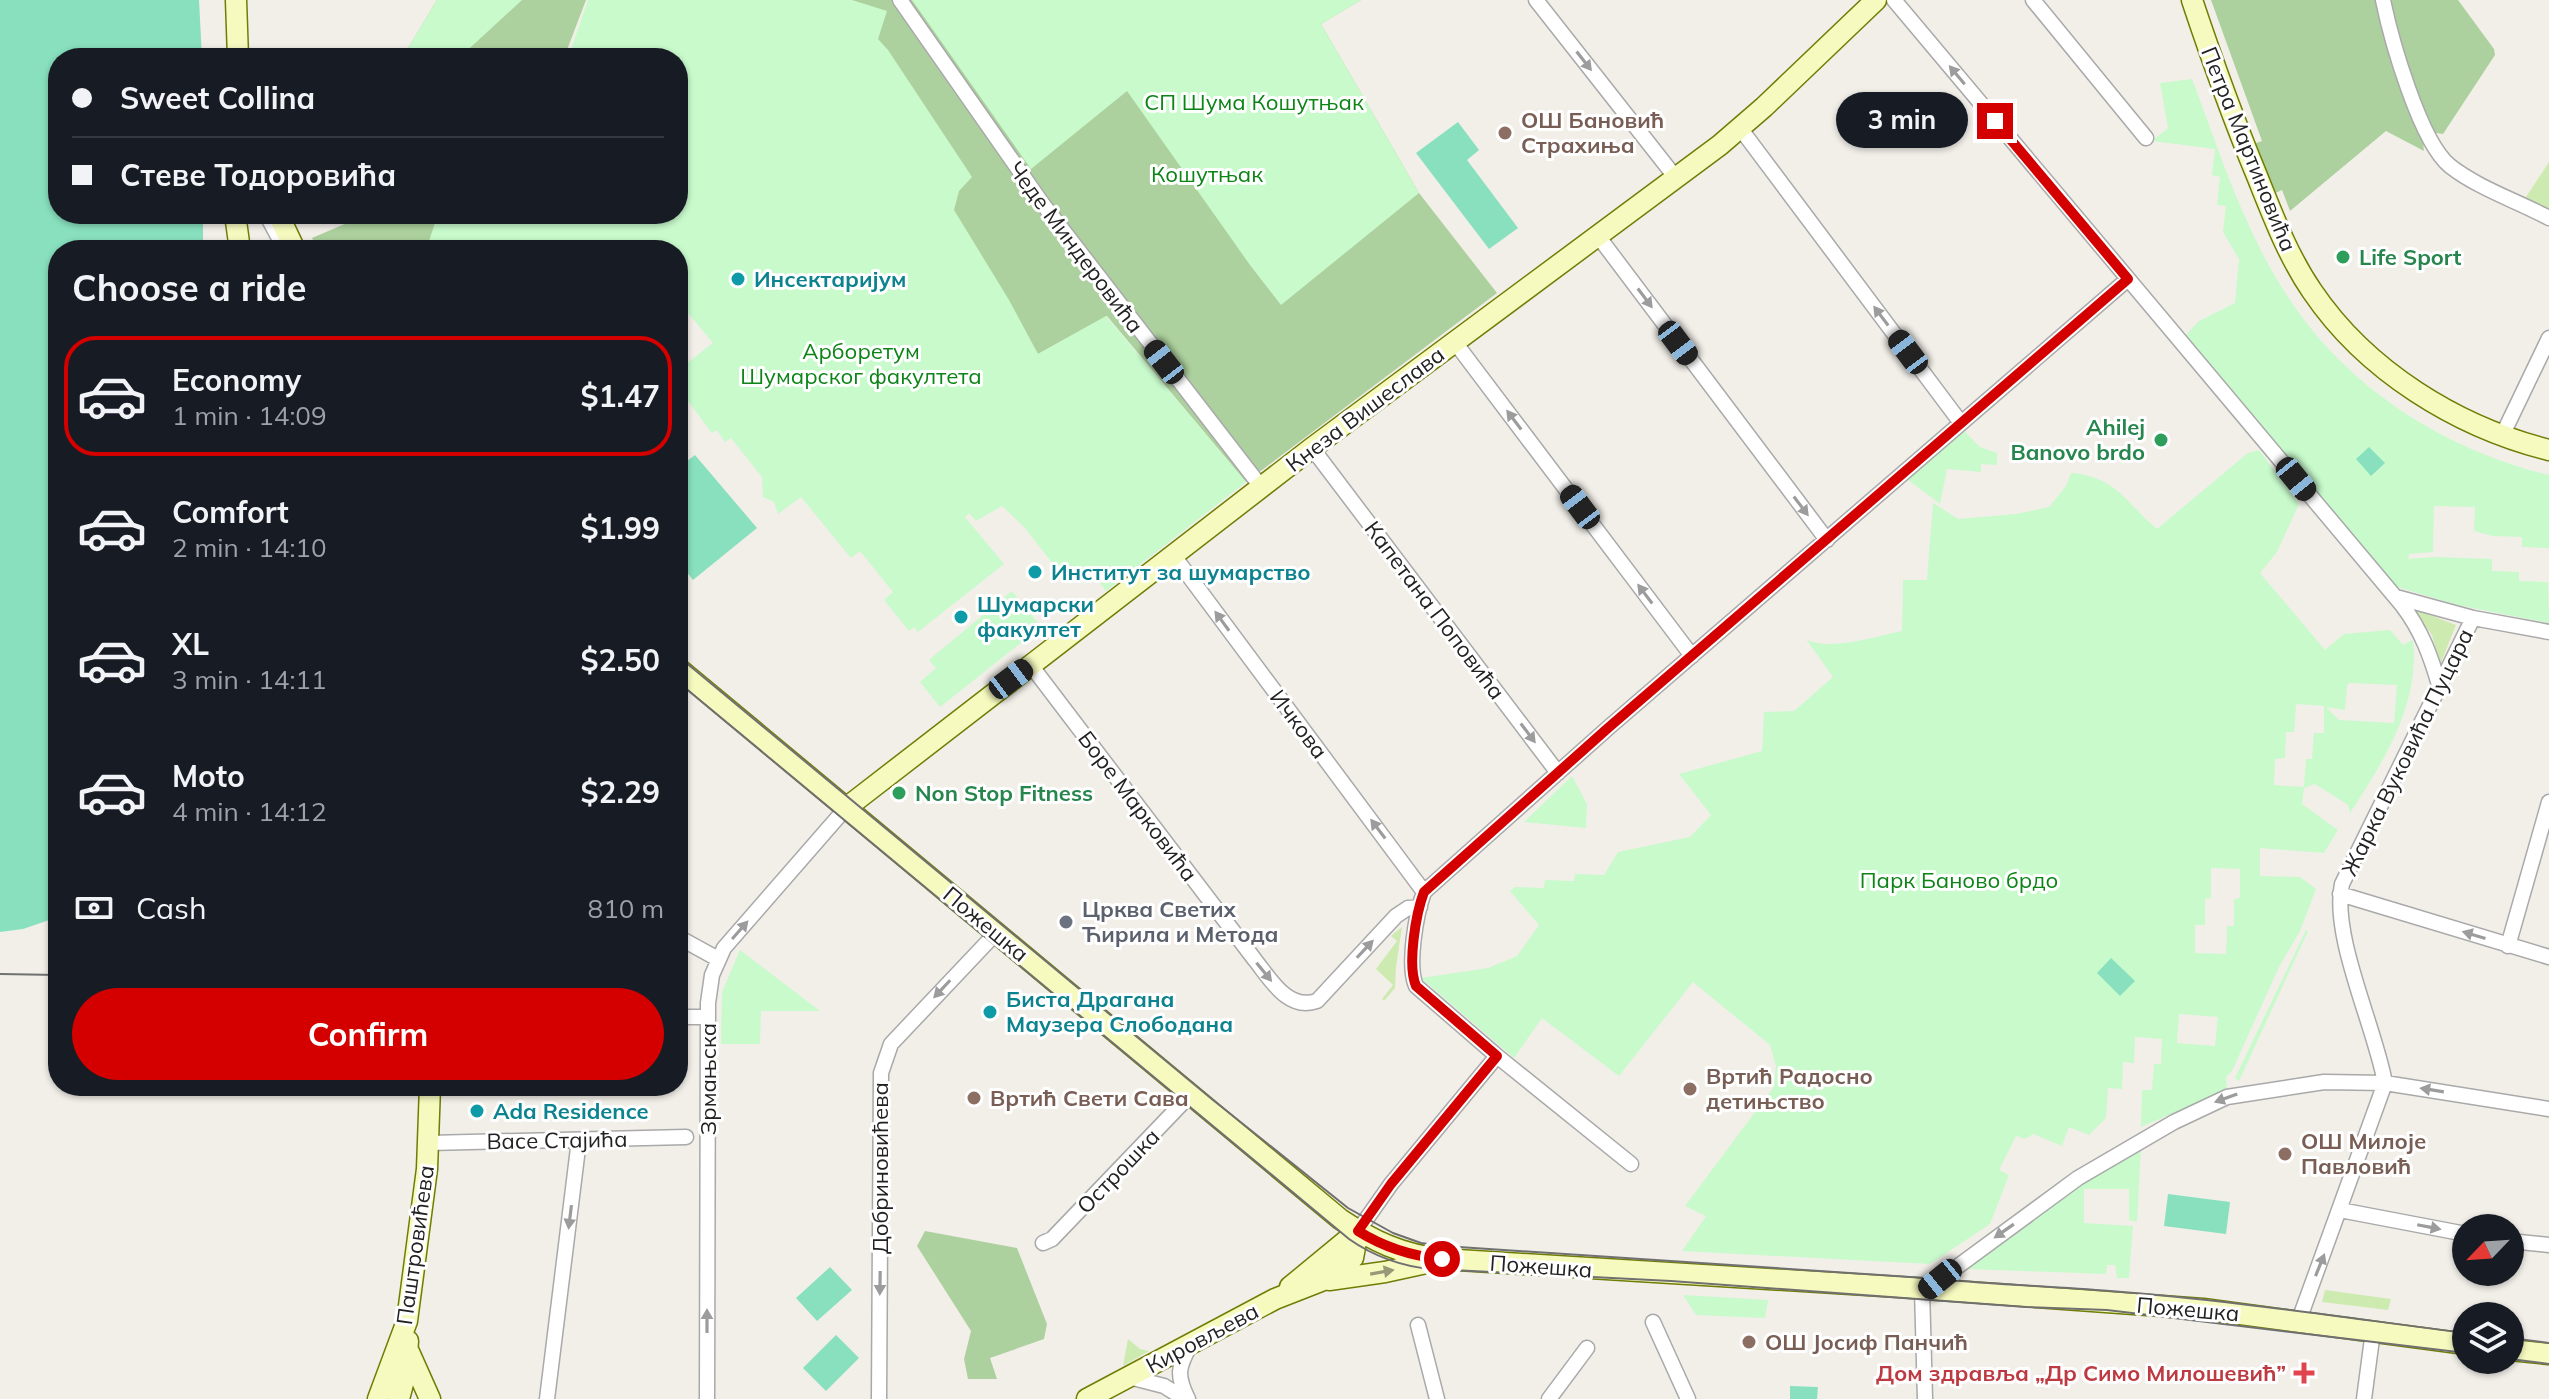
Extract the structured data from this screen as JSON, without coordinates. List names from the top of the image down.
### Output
{
  "streets": {
    "main road": [
      "Петра Мартиновића",
      "Кнеза Вишеслава",
      "Пожешка",
      "Паштровићева",
      "Кировљева"
    ],
    "street": [
      "Чеде Миндеровића",
      "Капетана Поповића",
      "Ичкова",
      "Жарка Вуковића Пуцара",
      "Боре Марковића",
      "Зрмањска",
      "Васе Стајића",
      "Добриновићева",
      "Острошка"
    ]
  },
  "crossings": [
    ["Чеде Миндеровића", "Кнеза Вишеслава"],
    ["Кнеза Вишеслава", "Капетана Поповића"],
    ["Кнеза Вишеслава", "Ичкова"],
    ["Кнеза Вишеслава", "Боре Марковића"],
    ["Кнеза Вишеслава", "Пожешка"],
    ["Кнеза Вишеслава", "Зрмањска"],
    ["Пожешка", "Зрмањска"],
    ["Пожешка", "Добриновићева"],
    ["Пожешка", "Острошка"],
    ["Пожешка", "Кировљева"],
    ["Васе Стајића", "Паштровићева"]
  ],
  "one_way": [
    "Капетана Поповића",
    "Ичкова",
    "Зрмањска",
    "Добриновићева"
  ],
  "parks": [
    "СП Шума Кошутњак",
    "Кошутњак",
    "Арборетум Шумарског факултета",
    "Парк Баново брдо"
  ],
  "places": {
    "other": [
      "ОШ Бановић Страхиња",
      "Life Sport",
      "Инсектаријум",
      "Ahilej Banovo brdo",
      "Институт за шумарство",
      "Шумарски факултет",
      "Non Stop Fitness",
      "Црква Светих Ћирила и Метода",
      "Биста Драгана Маузера Слободана",
      "Вртић Радосно детињство",
      "Вртић Свети Сава",
      "Ada Residence",
      "ОШ Милоје Павловић",
      "ОШ Јосиф Панчић"
    ],
    "health": ["Дом здравља „Др Симо Милошевић”"]
  },
  "north": "bottom left",
  "page": {
    "banner": ["Sweet Collina", "Стеве Тодоровића"],
    "bubble": "3 min",
    "heading": "Choose a ride",
    "list": [
      {
        "name": "Economy",
        "note": "1 min · 14:09",
        "value": "$1.47"
      },
      {
        "name": "Comfort",
        "note": "2 min · 14:10",
        "value": "$1.99"
      },
      {
        "name": "XL",
        "note": "3 min · 14:11",
        "value": "$2.50"
      },
      {
        "name": "Moto",
        "note": "4 min · 14:12",
        "value": "$2.29"
      }
    ],
    "pay": ["Cash", "810 m"],
    "buttons": "Confirm"
  }
}
